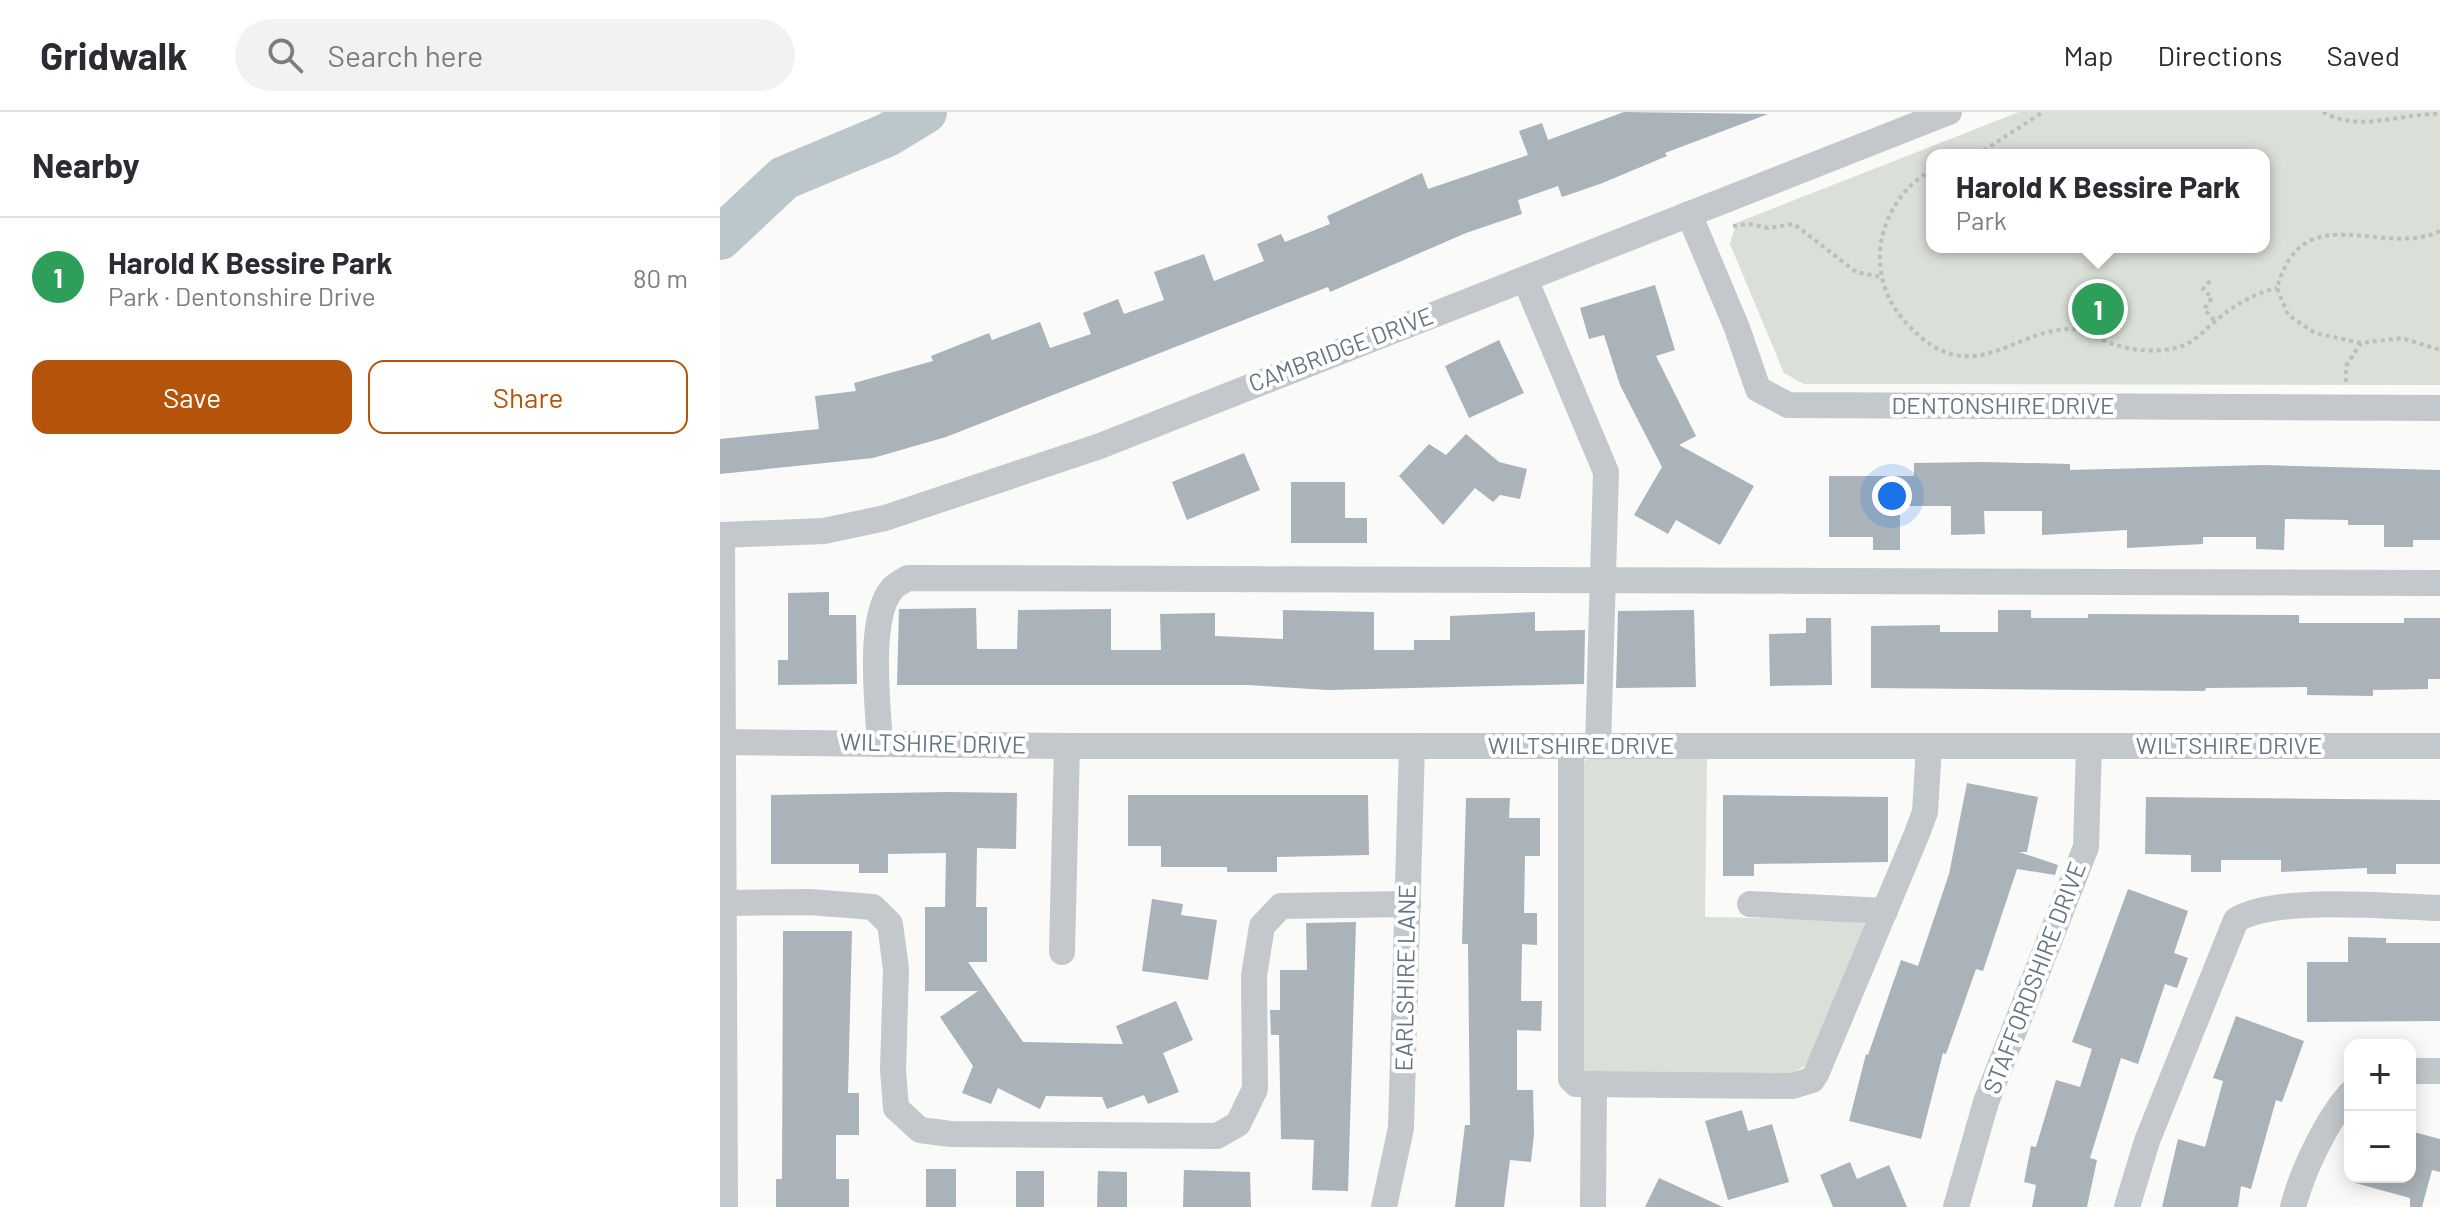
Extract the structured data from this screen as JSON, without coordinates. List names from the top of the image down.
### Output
{
  "streets": {
    "street": [
      "CAMBRIDGE DRIVE",
      "DENTONSHIRE DRIVE",
      "WILTSHIRE DRIVE",
      "EARLSHIRE LANE",
      "STAFFORDSHIRE DRIVE"
    ]
  },
  "crossings": [
    ["CAMBRIDGE DRIVE", "DENTONSHIRE DRIVE"],
    ["WILTSHIRE DRIVE", "EARLSHIRE LANE"],
    ["WILTSHIRE DRIVE", "STAFFORDSHIRE DRIVE"]
  ],
  "page": {
    "header": "Gridwalk",
    "search": "Search here",
    "nav": ["Map", "Directions", "Saved"],
    "heading": "Nearby",
    "popup": ["Harold K Bessire Park", "Park"],
    "list": [
      {
        "mark": "1",
        "name": "Harold K Bessire Park",
        "note": "Park · Dentonshire Drive",
        "value": "80 m"
      }
    ],
    "pins": "1",
    "buttons": ["Save", "Share"],
    "map_buttons": ["+", "−"]
  }
}
